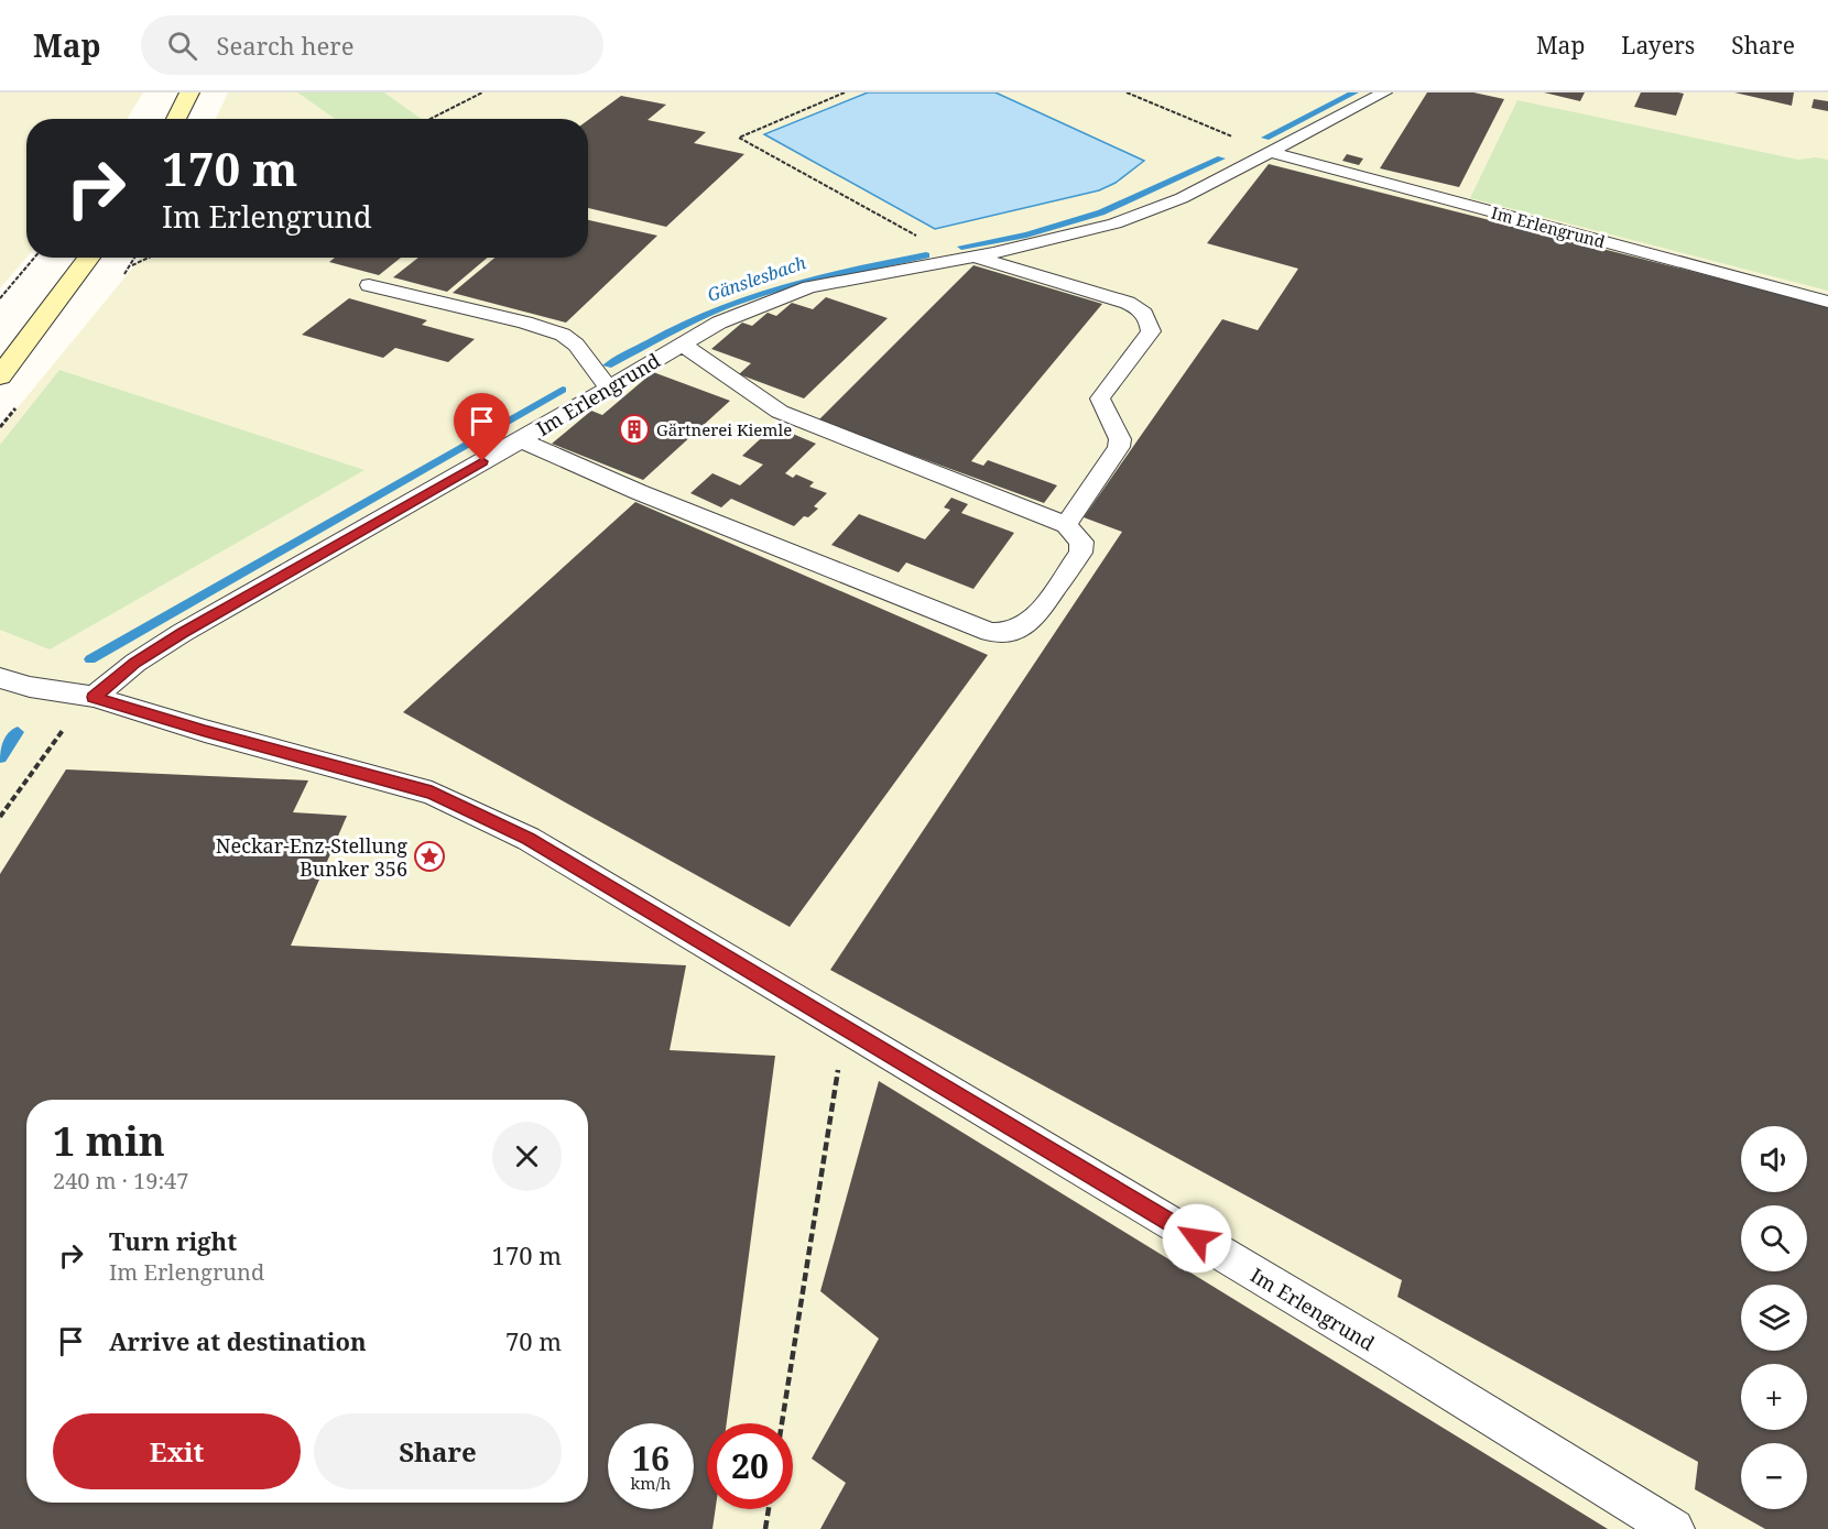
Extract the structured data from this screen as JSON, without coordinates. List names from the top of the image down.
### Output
{
  "streets": {
    "lane": ["Im Erlengrund"]
  },
  "water": ["Gänslesbach"],
  "places": {
    "building": ["Gärtnerei Kiemle"],
    "place": ["Neckar-Enz-Stellung Bunker 356"]
  },
  "page": {
    "header": "Map",
    "search": "Search here",
    "nav": ["Map", "Layers", "Share"],
    "turn": ["170 m", "Im Erlengrund"],
    "heading": ["1 min", "240 m · 19:47"],
    "map_buttons": ["+", "−"],
    "list": [
      {
        "name": "Turn right",
        "note": "Im Erlengrund",
        "value": "170 m"
      },
      {
        "name": "Arrive at destination",
        "value": "70 m"
      }
    ],
    "buttons": ["Exit", "Share"],
    "speed": "16 km/h",
    "limit": "20"
  }
}
